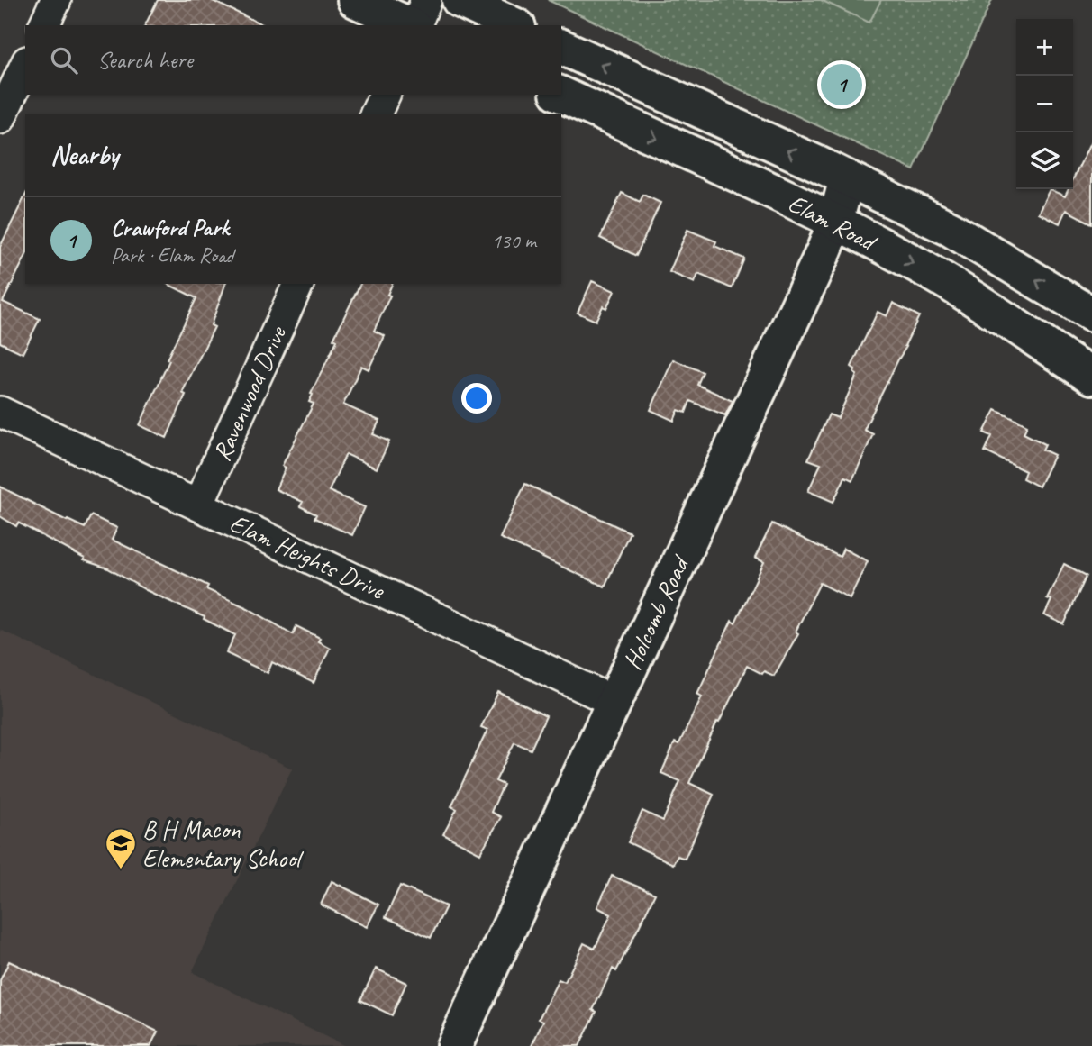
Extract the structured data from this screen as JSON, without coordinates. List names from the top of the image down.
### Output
{
  "streets": {
    "main road": ["Elam Road", "Holcomb Road"],
    "street": ["Ravenwood Drive", "Elam Heights Drive"]
  },
  "crossings": [
    ["Elam Road", "Holcomb Road"],
    ["Ravenwood Drive", "Elam Heights Drive"],
    ["Elam Heights Drive", "Holcomb Road"]
  ],
  "places": {
    "school or university": ["B H Macon Elementary School"]
  },
  "page": {
    "map_buttons": ["+", "−"],
    "search": "Search here",
    "pins": "1",
    "heading": "Nearby",
    "list": [
      {
        "mark": "1",
        "name": "Crawford Park",
        "note": "Park · Elam Road",
        "value": "130 m"
      }
    ]
  }
}
